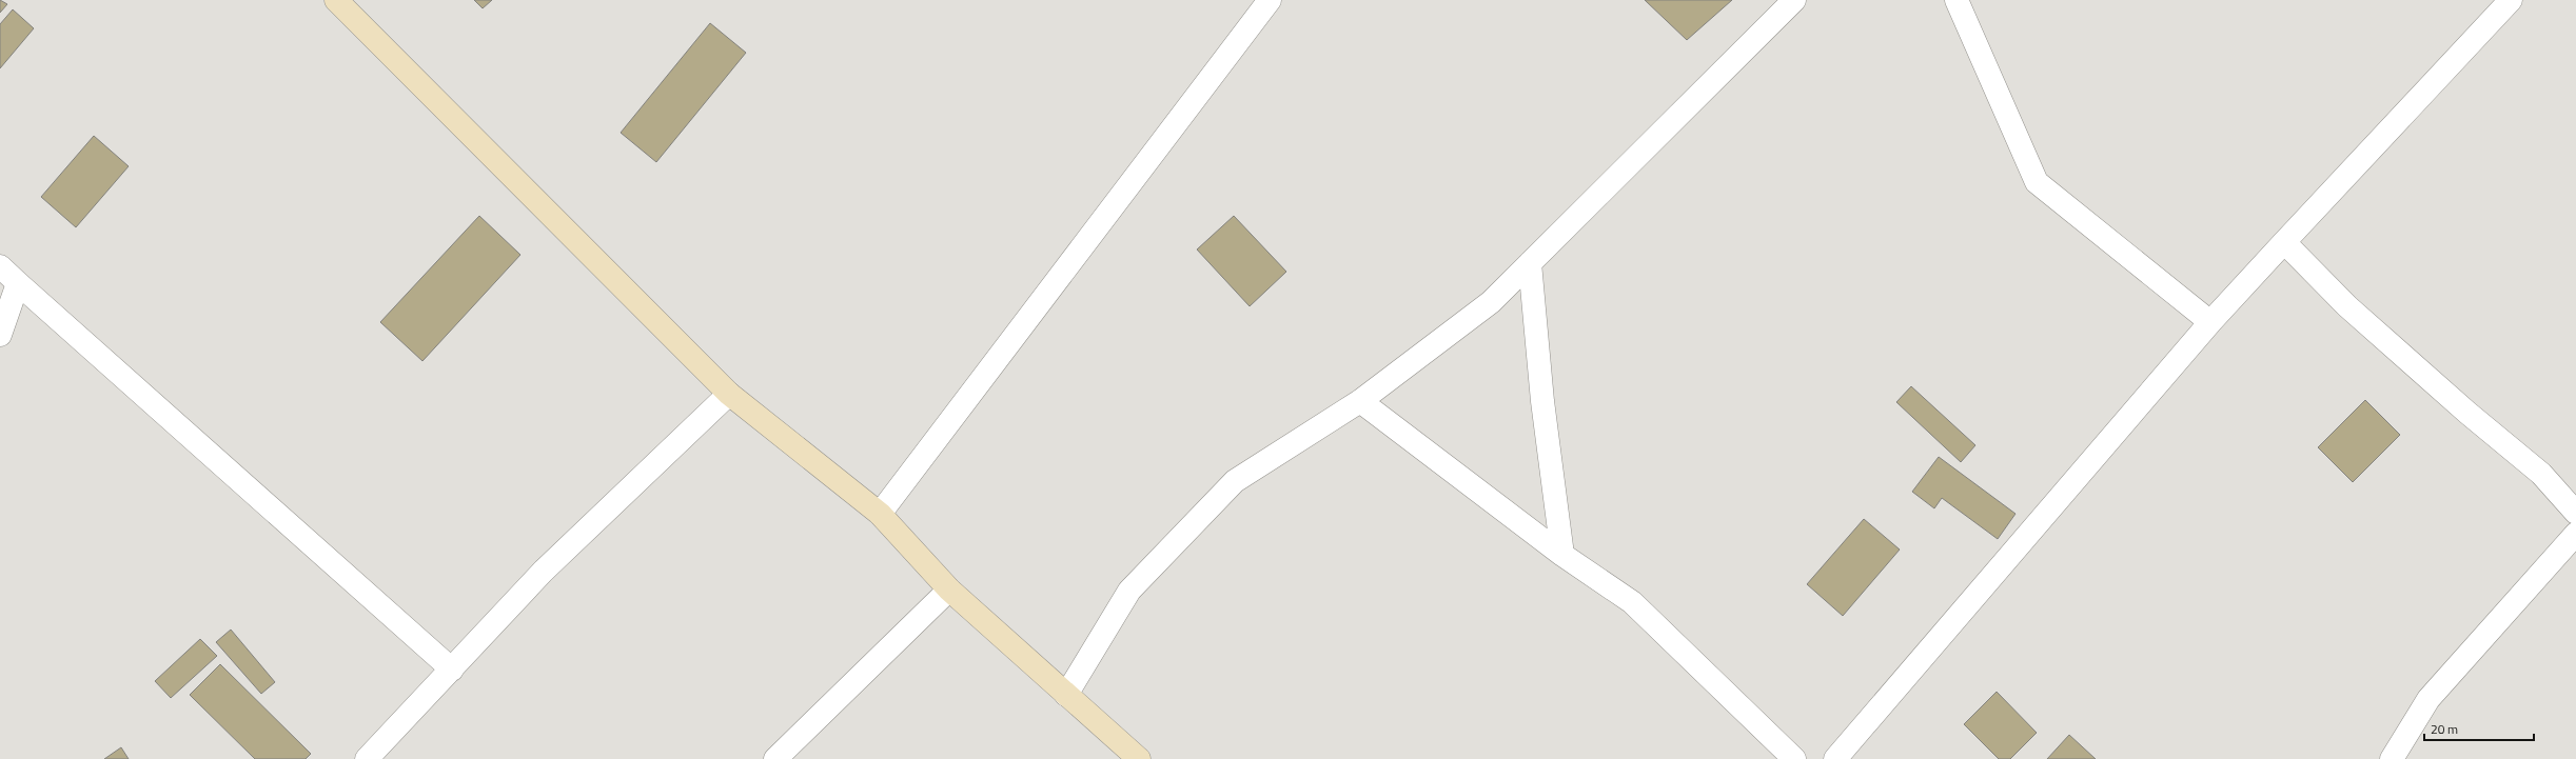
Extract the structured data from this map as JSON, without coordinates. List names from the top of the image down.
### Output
{
  "scale_bar": "20 m"
}
